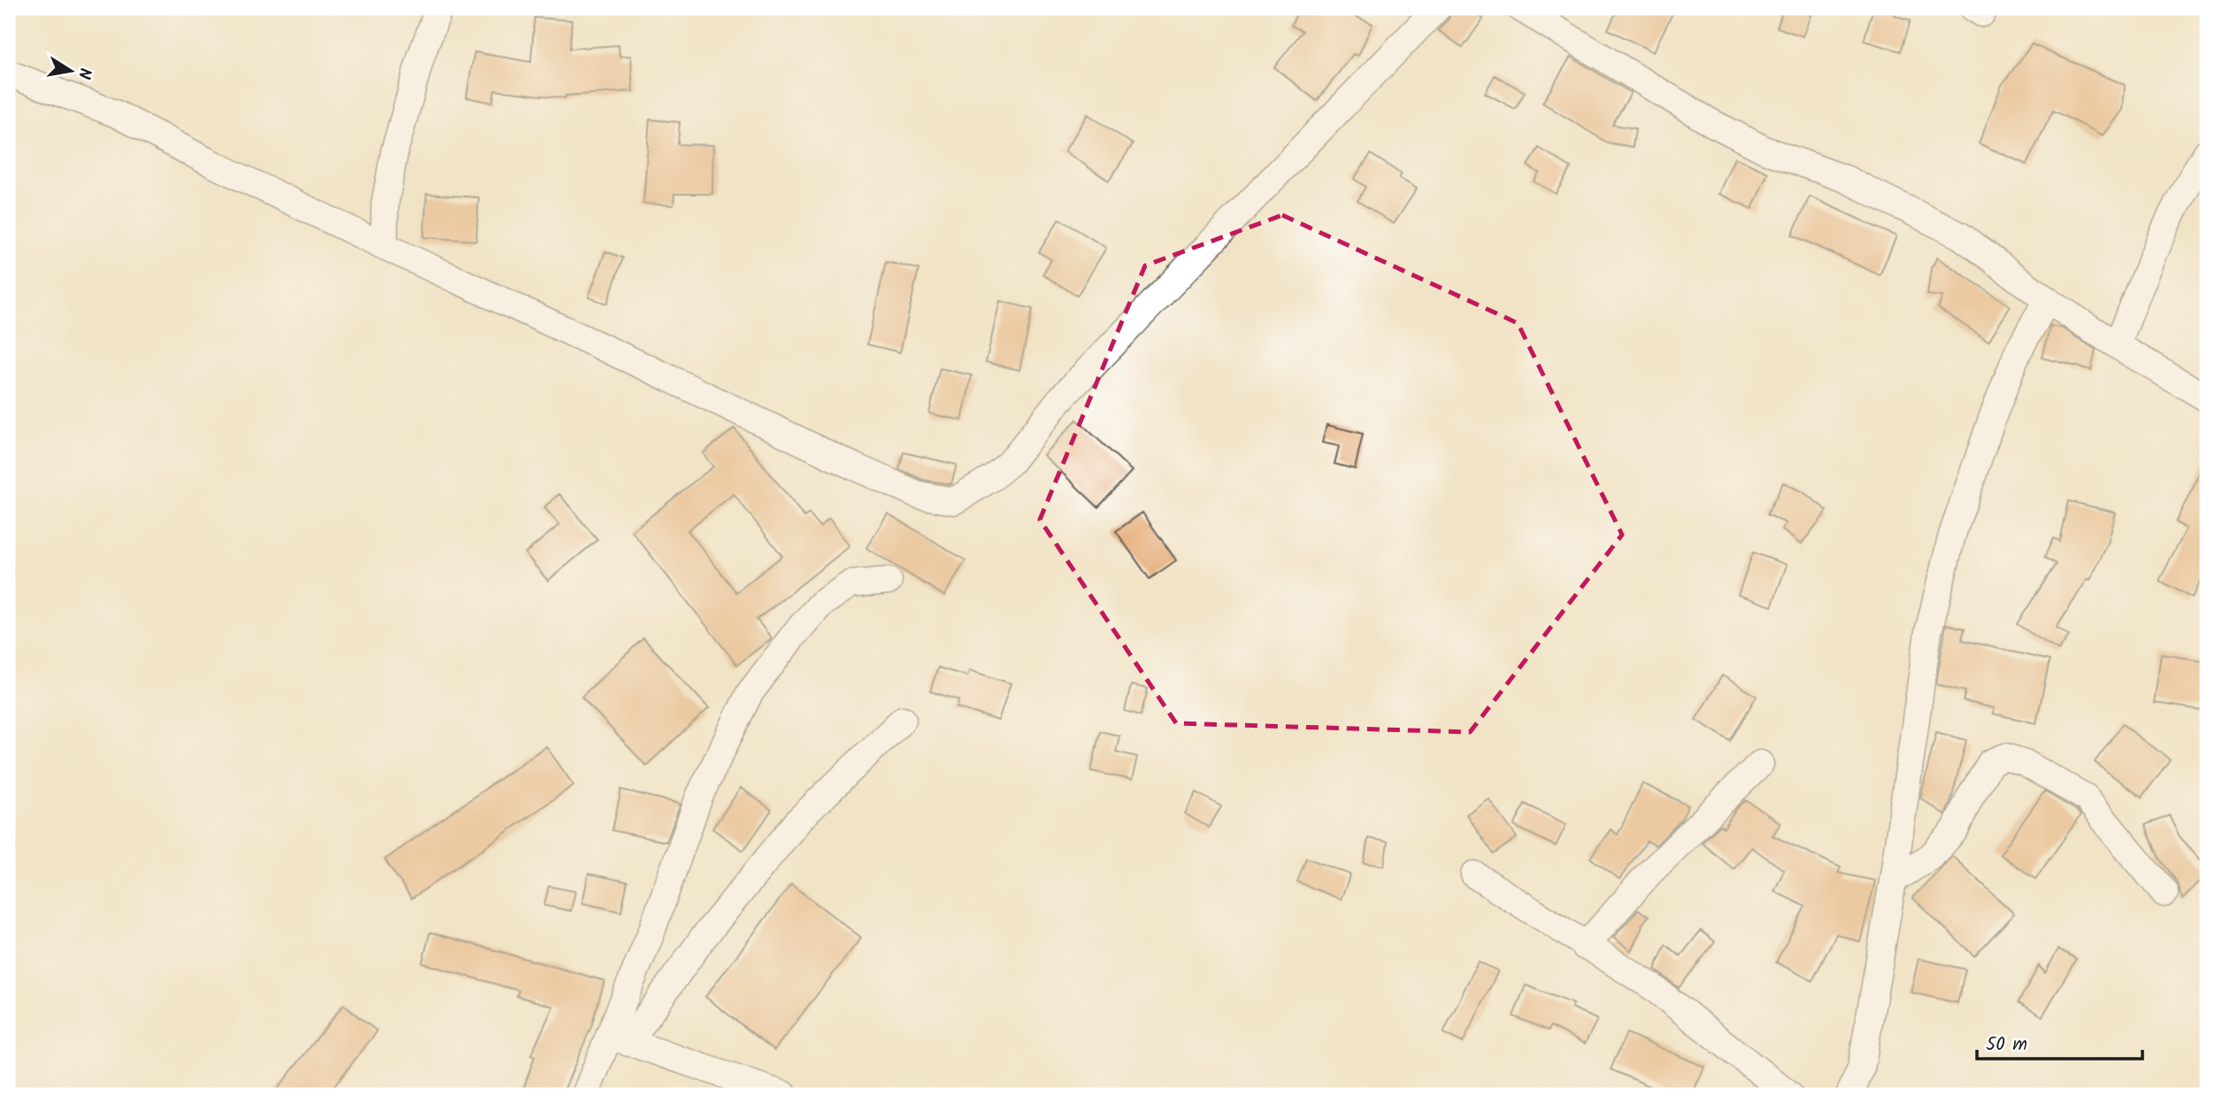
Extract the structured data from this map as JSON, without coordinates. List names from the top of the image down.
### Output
{
  "scale_bar": "50 m",
  "north": "right"
}
